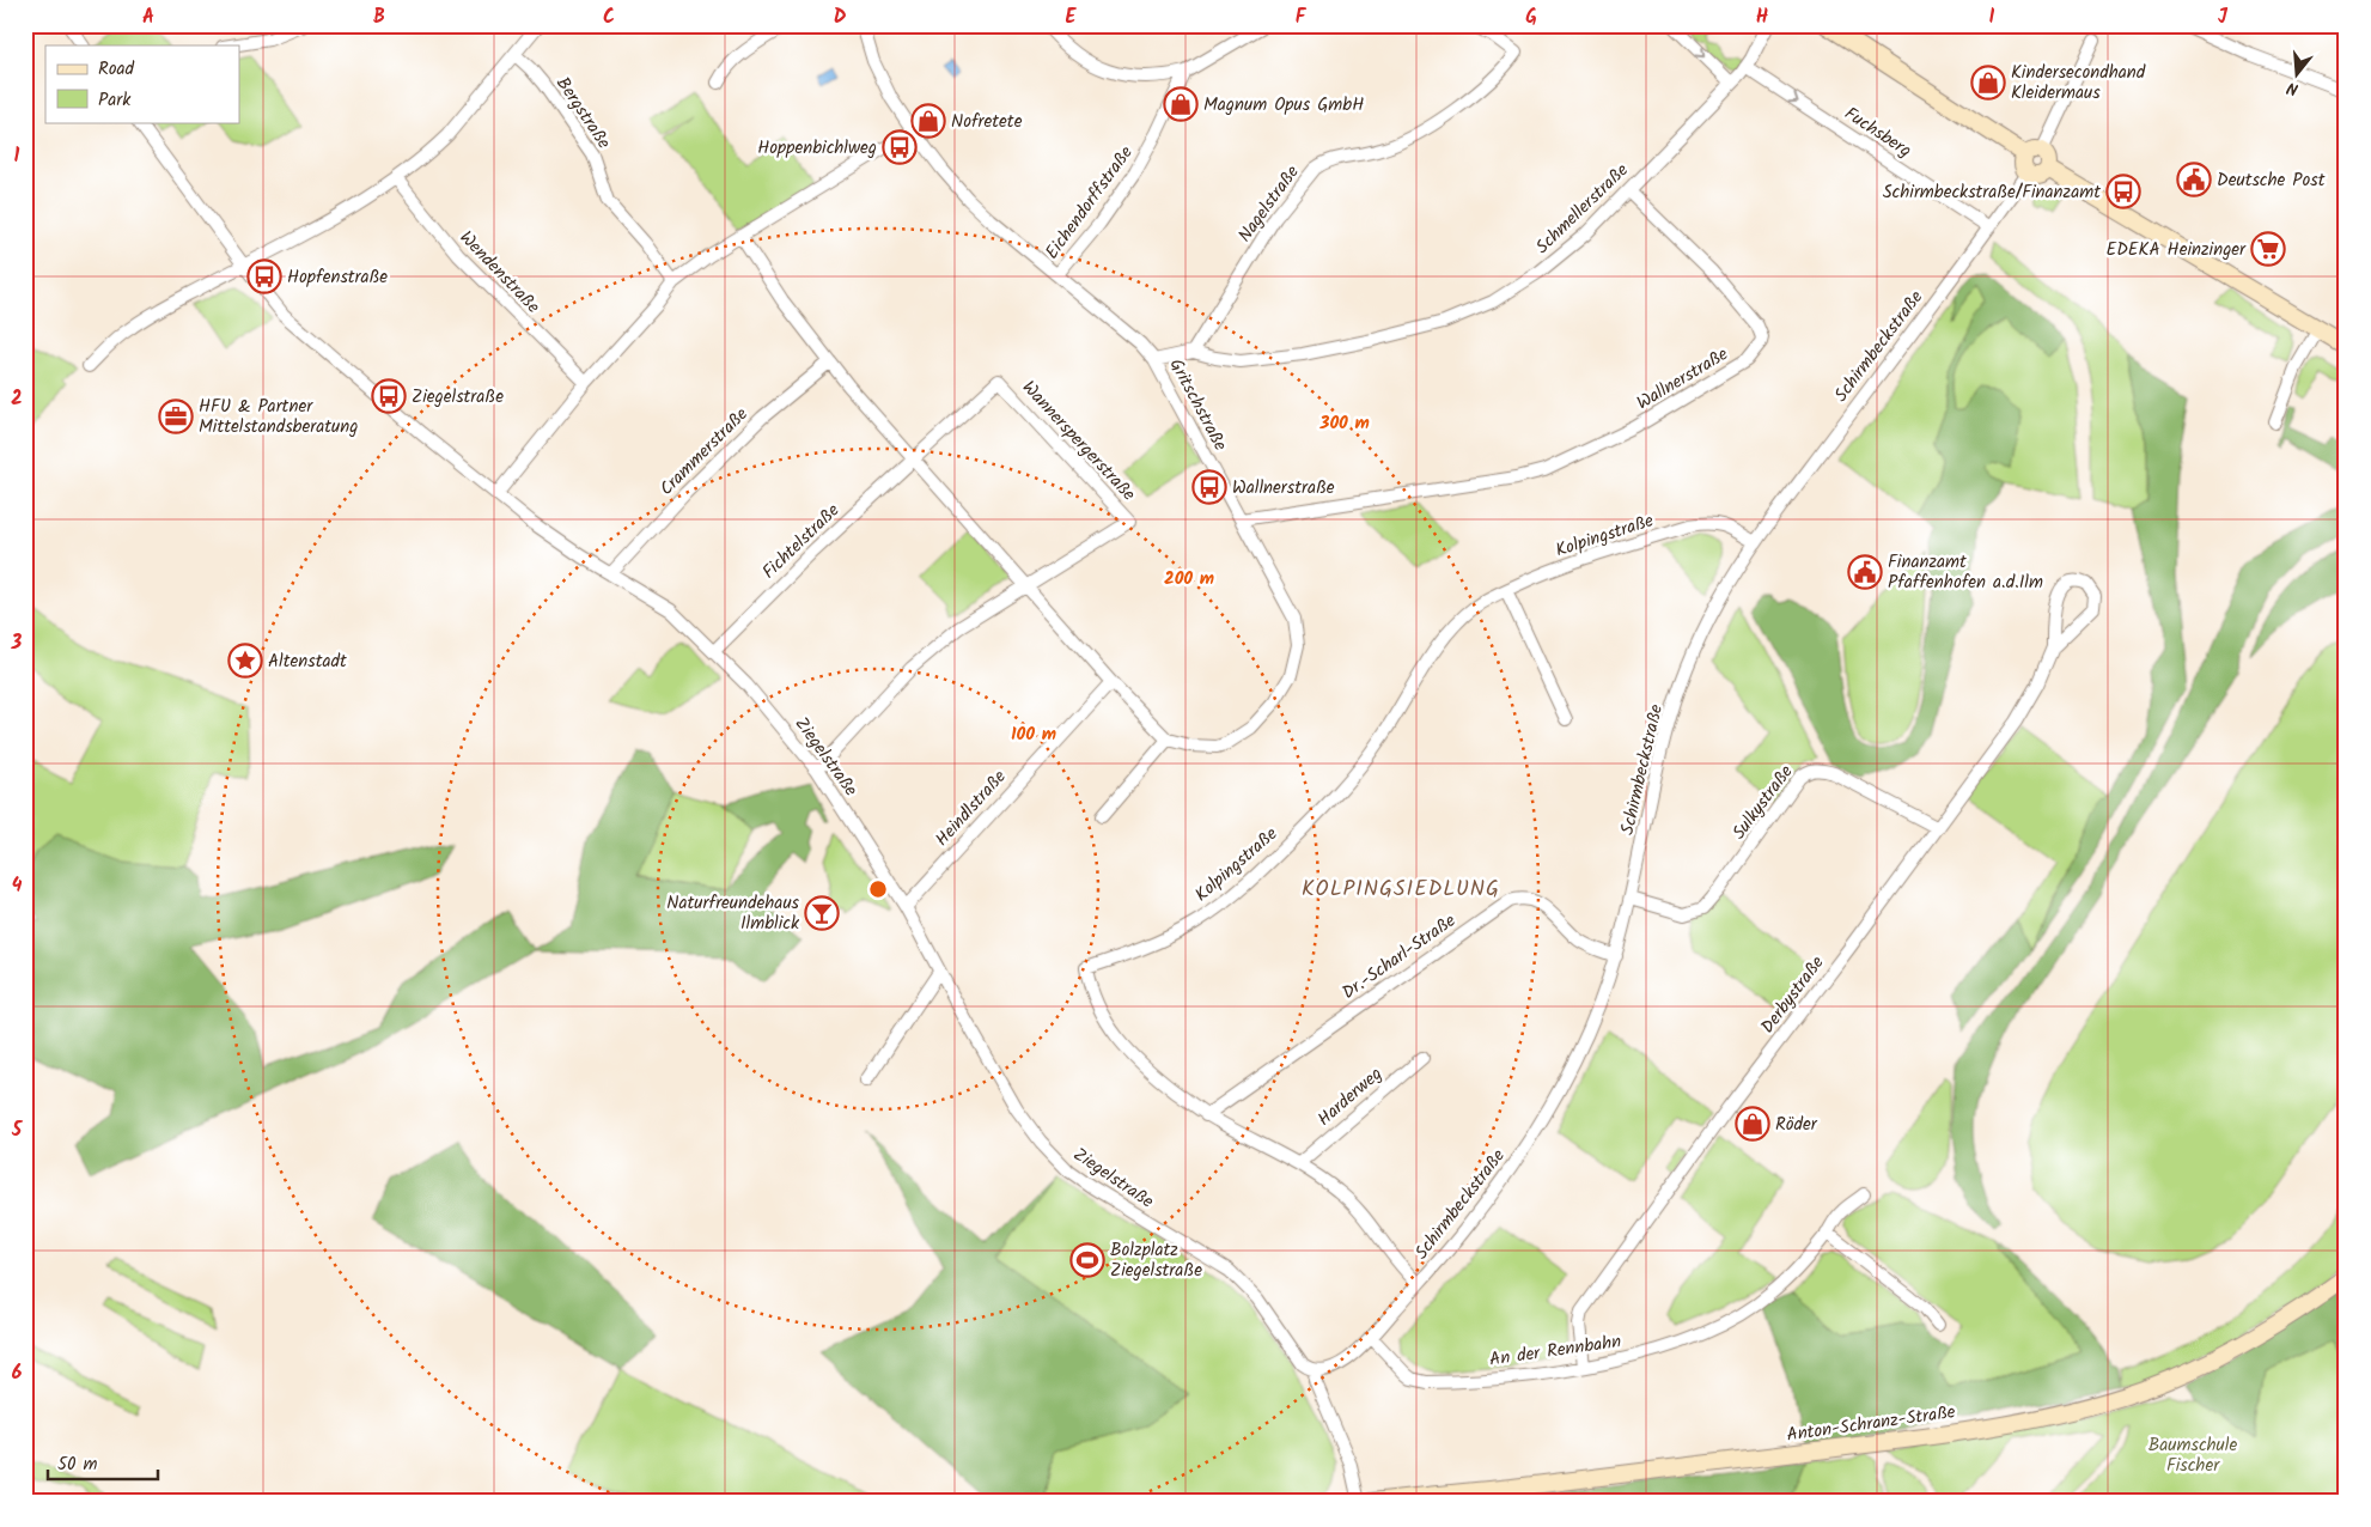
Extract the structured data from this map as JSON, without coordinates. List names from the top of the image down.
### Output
{
  "streets": {
    "main road": ["Anton-Schranz-Straße"],
    "street": [
      "Bergstraße",
      "Fuchsberg",
      "Eichendorffstraße",
      "Nagelstraße",
      "Schmellerstraße",
      "Wendenstraße",
      "Schirmbeckstraße",
      "Wallnerstraße",
      "Gritschstraße",
      "Wannerspergerstraße",
      "Crammerstraße",
      "Kolpingstraße",
      "Fichtelstraße",
      "Ziegelstraße",
      "Sulkystraße",
      "Heindlstraße",
      "Dr.-Scharl-Straße",
      "Derbystraße",
      "Harderweg",
      "An der Rennbahn"
    ]
  },
  "crossings": [
    ["Fuchsberg", "Schmellerstraße"],
    ["Fuchsberg", "Schirmbeckstraße"],
    ["Eichendorffstraße", "Gritschstraße"],
    ["Nagelstraße", "Schmellerstraße"],
    ["Schmellerstraße", "Wallnerstraße"],
    ["Schmellerstraße", "Gritschstraße"],
    ["Schirmbeckstraße", "Kolpingstraße"],
    ["Schirmbeckstraße", "Ziegelstraße"],
    ["Schirmbeckstraße", "Sulkystraße"],
    ["Schirmbeckstraße", "Dr.-Scharl-Straße"],
    ["Schirmbeckstraße", "An der Rennbahn"],
    ["Wallnerstraße", "Gritschstraße"],
    ["Wannerspergerstraße", "Fichtelstraße"],
    ["Crammerstraße", "Ziegelstraße"],
    ["Kolpingstraße", "Dr.-Scharl-Straße"],
    ["Kolpingstraße", "Harderweg"],
    ["Fichtelstraße", "Ziegelstraße"],
    ["Ziegelstraße", "Heindlstraße"],
    ["Sulkystraße", "Derbystraße"],
    ["Derbystraße", "An der Rennbahn"]
  ],
  "one_way": ["Fuchsberg"],
  "districts": ["KOLPINGSIEDLUNG"],
  "parks": ["Baumschule Fischer"],
  "places": {
    "shop": [
      "Kindersecondhand Kleidermaus",
      "Magnum Opus GmbH",
      "Nofretete",
      "Röder"
    ],
    "bus stop": [
      "Hoppenbichlweg",
      "Schirmbeckstraße/Finanzamt",
      "Hopfenstraße",
      "Ziegelstraße",
      "Wallnerstraße"
    ],
    "public building": ["Deutsche Post", "Finanzamt Pfaffenhofen a.d.Ilm"],
    "supermarket": ["EDEKA Heinzinger"],
    "office": ["HFU & Partner Mittelstandsberatung"],
    "place": ["Altenstadt"],
    "bar": ["Naturfreundehaus Ilmblick"],
    "sports": ["Bolzplatz Ziegelstraße"]
  },
  "legend": ["Road", "Park"],
  "scale_bar": "50 m",
  "north": "bottom",
  "grid": {
    "columns": [
      "A",
      "B",
      "C",
      "D",
      "E",
      "F",
      "G",
      "H",
      "I",
      "J"
    ],
    "rows": [
      "1",
      "2",
      "3",
      "4",
      "5",
      "6"
    ]
  },
  "rings": ["300 m", "200 m", "100 m"]
}
